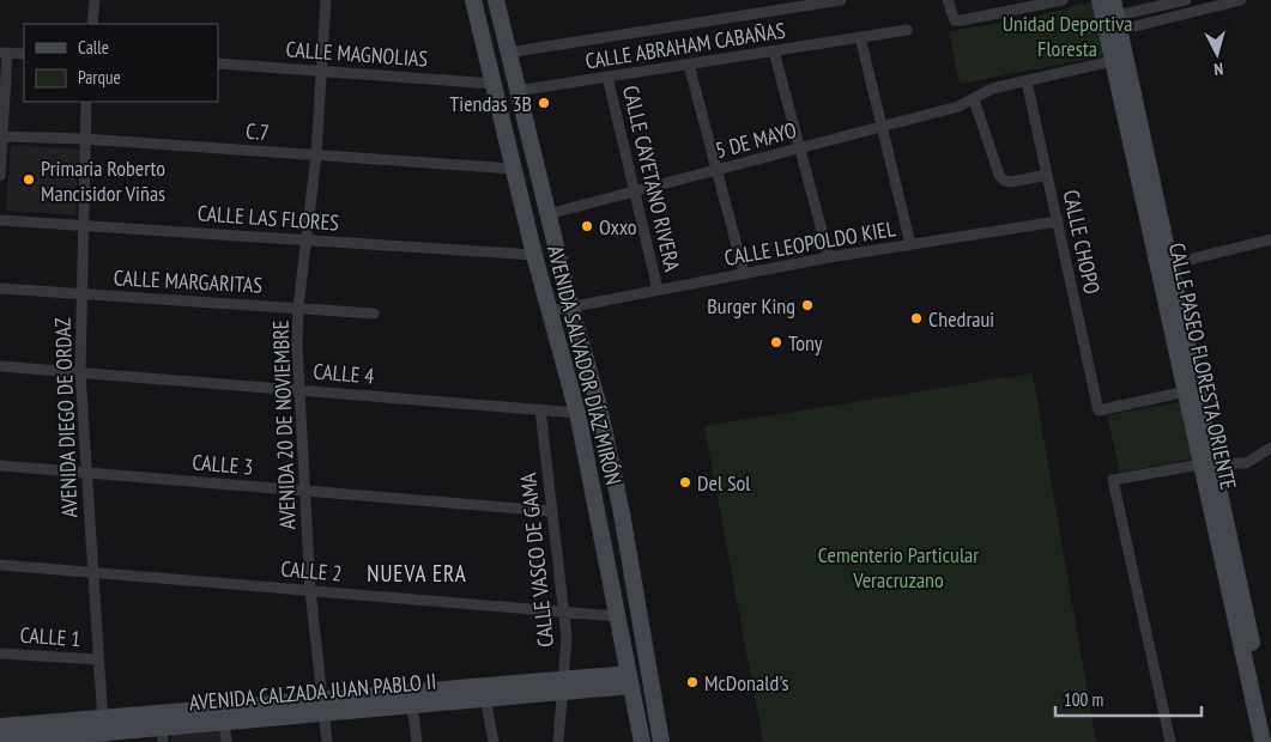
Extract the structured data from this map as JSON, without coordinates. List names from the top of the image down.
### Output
{
  "streets": {
    "main road": ["AVENIDA SALVADOR DÍAZ MIRÓN", "CALLE PASEO FLORESTA ORIENTE", "AVENIDA CALZADA JUAN PABLO II"],
    "street": [
      "CALLE ABRAHAM CABAÑAS",
      "CALLE MAGNOLIAS",
      "C.7",
      "5 DE MAYO",
      "CALLE CAYETANO RIVERA",
      "CALLE LAS FLORES",
      "CALLE CHOPO",
      "CALLE LEOPOLDO KIEL",
      "CALLE MARGARITAS",
      "CALLE 4",
      "AVENIDA DIEGO DE ORDAZ",
      "AVENIDA 20 DE NOVIEMBRE",
      "CALLE 3",
      "CALLE VASCO DE GAMA",
      "CALLE 2",
      "CALLE 1"
    ]
  },
  "crossings": [
    ["CALLE ABRAHAM CABAÑAS", "CALLE CAYETANO RIVERA"],
    ["CALLE ABRAHAM CABAÑAS", "AVENIDA SALVADOR DÍAZ MIRÓN"],
    ["CALLE MAGNOLIAS", "AVENIDA SALVADOR DÍAZ MIRÓN"],
    ["CALLE MAGNOLIAS", "AVENIDA 20 DE NOVIEMBRE"],
    ["C.7", "AVENIDA SALVADOR DÍAZ MIRÓN"],
    ["C.7", "AVENIDA DIEGO DE ORDAZ"],
    ["C.7", "AVENIDA 20 DE NOVIEMBRE"],
    ["5 DE MAYO", "CALLE CAYETANO RIVERA"],
    ["5 DE MAYO", "CALLE CHOPO"],
    ["5 DE MAYO", "AVENIDA SALVADOR DÍAZ MIRÓN"],
    ["5 DE MAYO", "CALLE PASEO FLORESTA ORIENTE"],
    ["CALLE CAYETANO RIVERA", "CALLE LEOPOLDO KIEL"],
    ["CALLE LAS FLORES", "AVENIDA SALVADOR DÍAZ MIRÓN"],
    ["CALLE LAS FLORES", "AVENIDA DIEGO DE ORDAZ"],
    ["CALLE LAS FLORES", "AVENIDA 20 DE NOVIEMBRE"],
    ["CALLE CHOPO", "CALLE LEOPOLDO KIEL"],
    ["CALLE CHOPO", "CALLE PASEO FLORESTA ORIENTE"],
    ["CALLE LEOPOLDO KIEL", "AVENIDA SALVADOR DÍAZ MIRÓN"],
    ["CALLE MARGARITAS", "AVENIDA DIEGO DE ORDAZ"],
    ["CALLE MARGARITAS", "AVENIDA 20 DE NOVIEMBRE"],
    ["AVENIDA SALVADOR DÍAZ MIRÓN", "CALLE 4"],
    ["AVENIDA SALVADOR DÍAZ MIRÓN", "CALLE 2"],
    ["AVENIDA SALVADOR DÍAZ MIRÓN", "AVENIDA CALZADA JUAN PABLO II"],
    ["CALLE 4", "AVENIDA DIEGO DE ORDAZ"],
    ["CALLE 4", "AVENIDA 20 DE NOVIEMBRE"],
    ["CALLE 4", "CALLE VASCO DE GAMA"],
    ["AVENIDA DIEGO DE ORDAZ", "CALLE 3"],
    ["AVENIDA DIEGO DE ORDAZ", "CALLE 2"],
    ["AVENIDA DIEGO DE ORDAZ", "CALLE 1"],
    ["AVENIDA DIEGO DE ORDAZ", "AVENIDA CALZADA JUAN PABLO II"],
    ["AVENIDA 20 DE NOVIEMBRE", "CALLE 3"],
    ["AVENIDA 20 DE NOVIEMBRE", "CALLE 2"],
    ["AVENIDA 20 DE NOVIEMBRE", "AVENIDA CALZADA JUAN PABLO II"],
    ["CALLE 3", "CALLE VASCO DE GAMA"],
    ["CALLE VASCO DE GAMA", "CALLE 2"],
    ["CALLE VASCO DE GAMA", "AVENIDA CALZADA JUAN PABLO II"]
  ],
  "districts": ["NUEVA ERA"],
  "parks": ["Unidad Deportiva Floresta", "Cementerio Particular Veracruzano"],
  "places": [
    "Tiendas 3B",
    "Primaria Roberto Mancisidor Viñas",
    "Oxxo",
    "Burger King",
    "Chedraui",
    "Tony",
    "Del Sol",
    "McDonald's"
  ],
  "legend": ["Calle", "Parque"],
  "scale_bar": "100 m",
  "north": "bottom"
}
